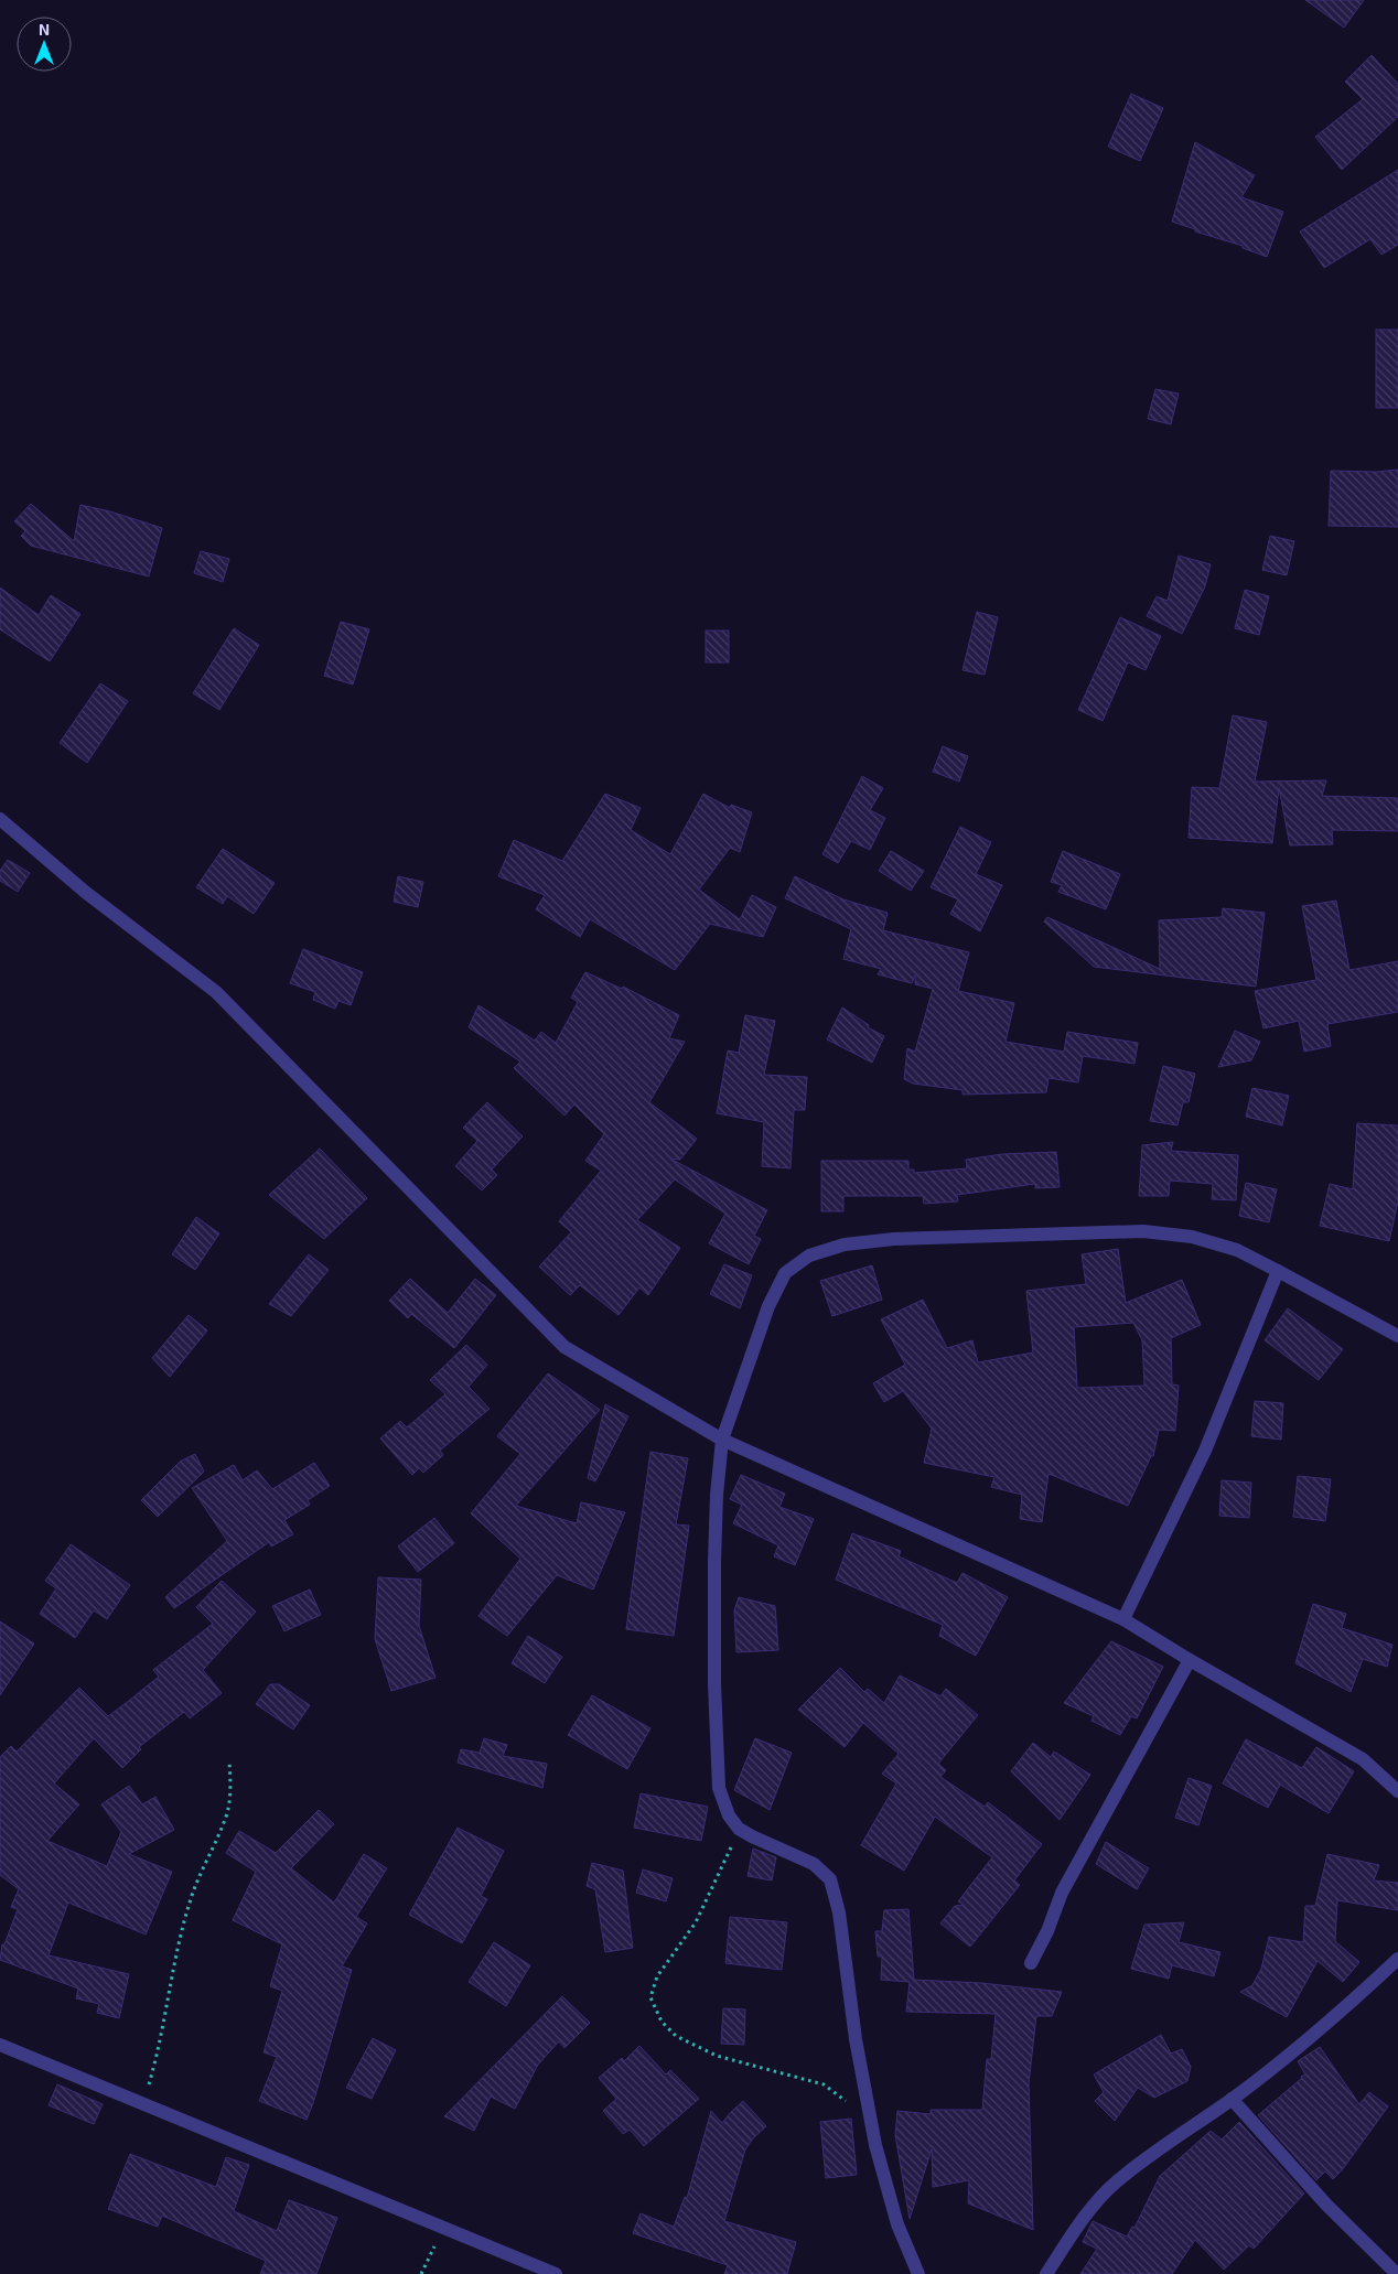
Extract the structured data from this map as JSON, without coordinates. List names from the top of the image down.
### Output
{
  "north": "top"
}
